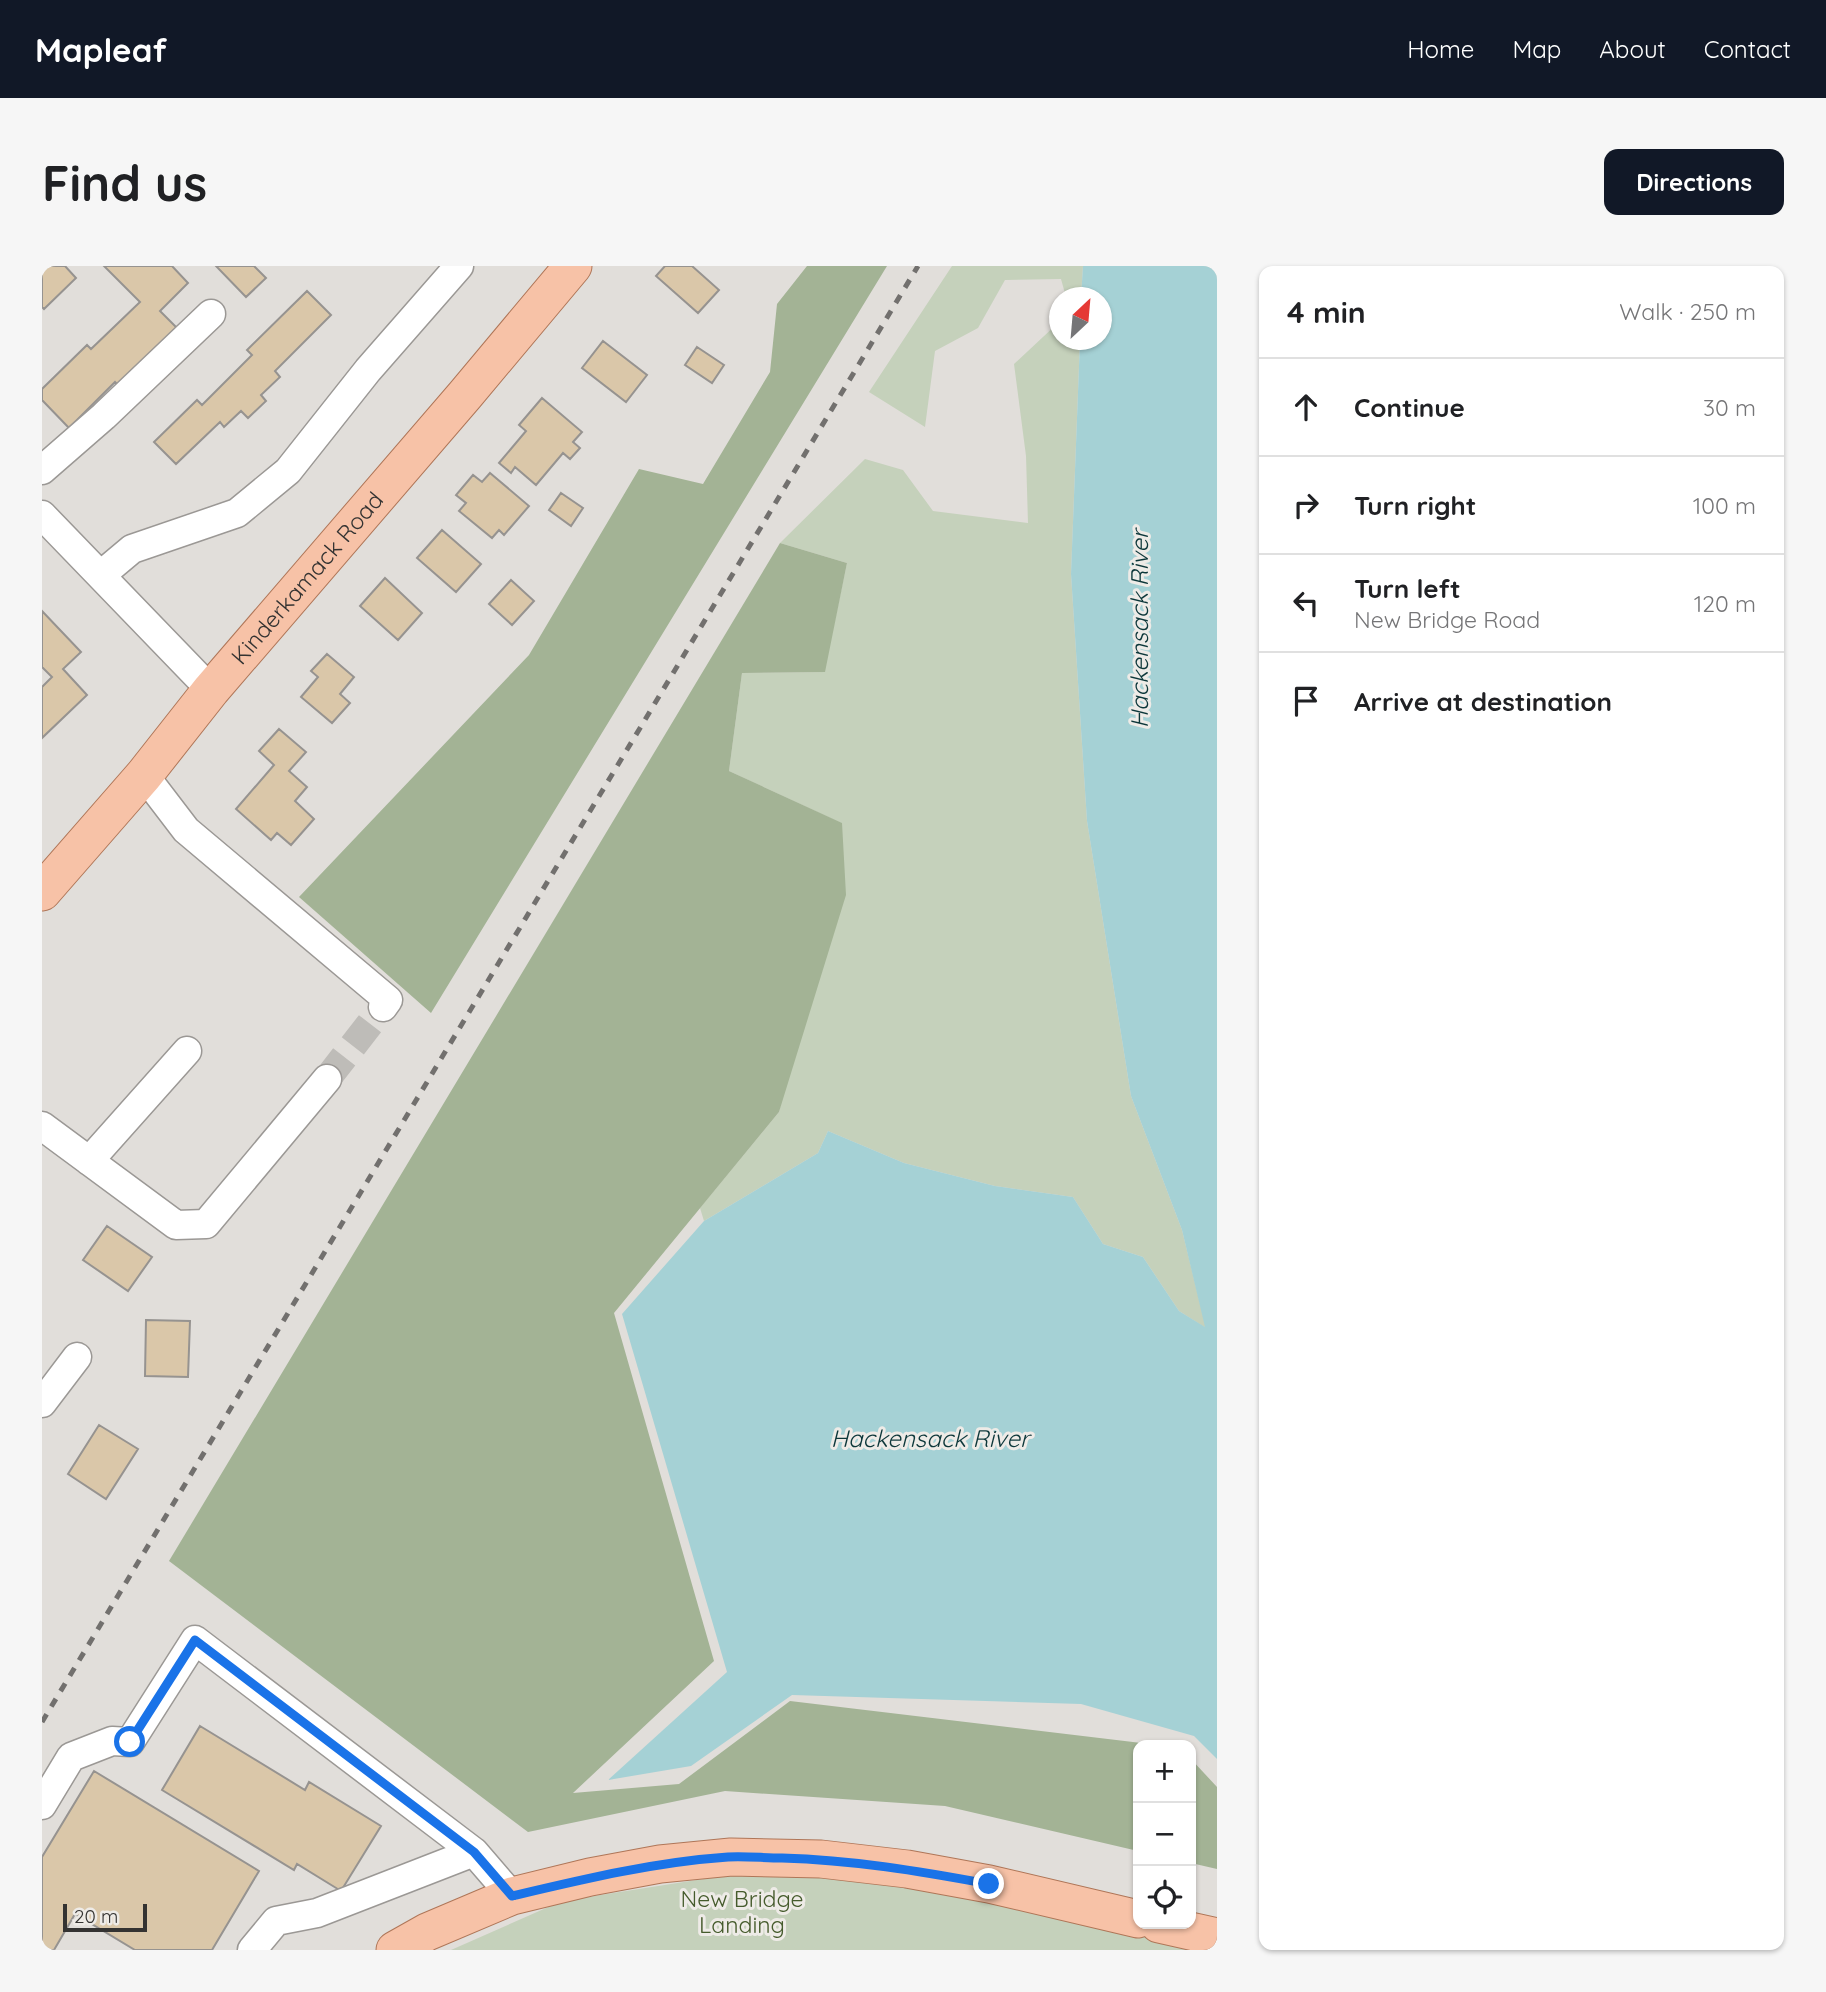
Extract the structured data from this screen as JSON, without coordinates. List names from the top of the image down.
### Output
{
  "streets": {
    "main road": ["Kinderkamack Road"]
  },
  "water": ["Hackensack River"],
  "parks": ["New Bridge Landing"],
  "scale_bar": "20 m",
  "north": "top right",
  "page": {
    "header": "Mapleaf",
    "nav": [
      "Home",
      "Map",
      "About",
      "Contact"
    ],
    "buttons": "Directions",
    "title": "Find us",
    "heading": ["4 min", "Walk · 250 m"],
    "list": [
      ["Continue", "30 m"],
      ["Turn right", "100 m"],
      ["Turn left", "New Bridge Road", "120 m"],
      "Arrive at destination"
    ],
    "map_buttons": ["+", "−"],
    "scale": "20 m"
  }
}
